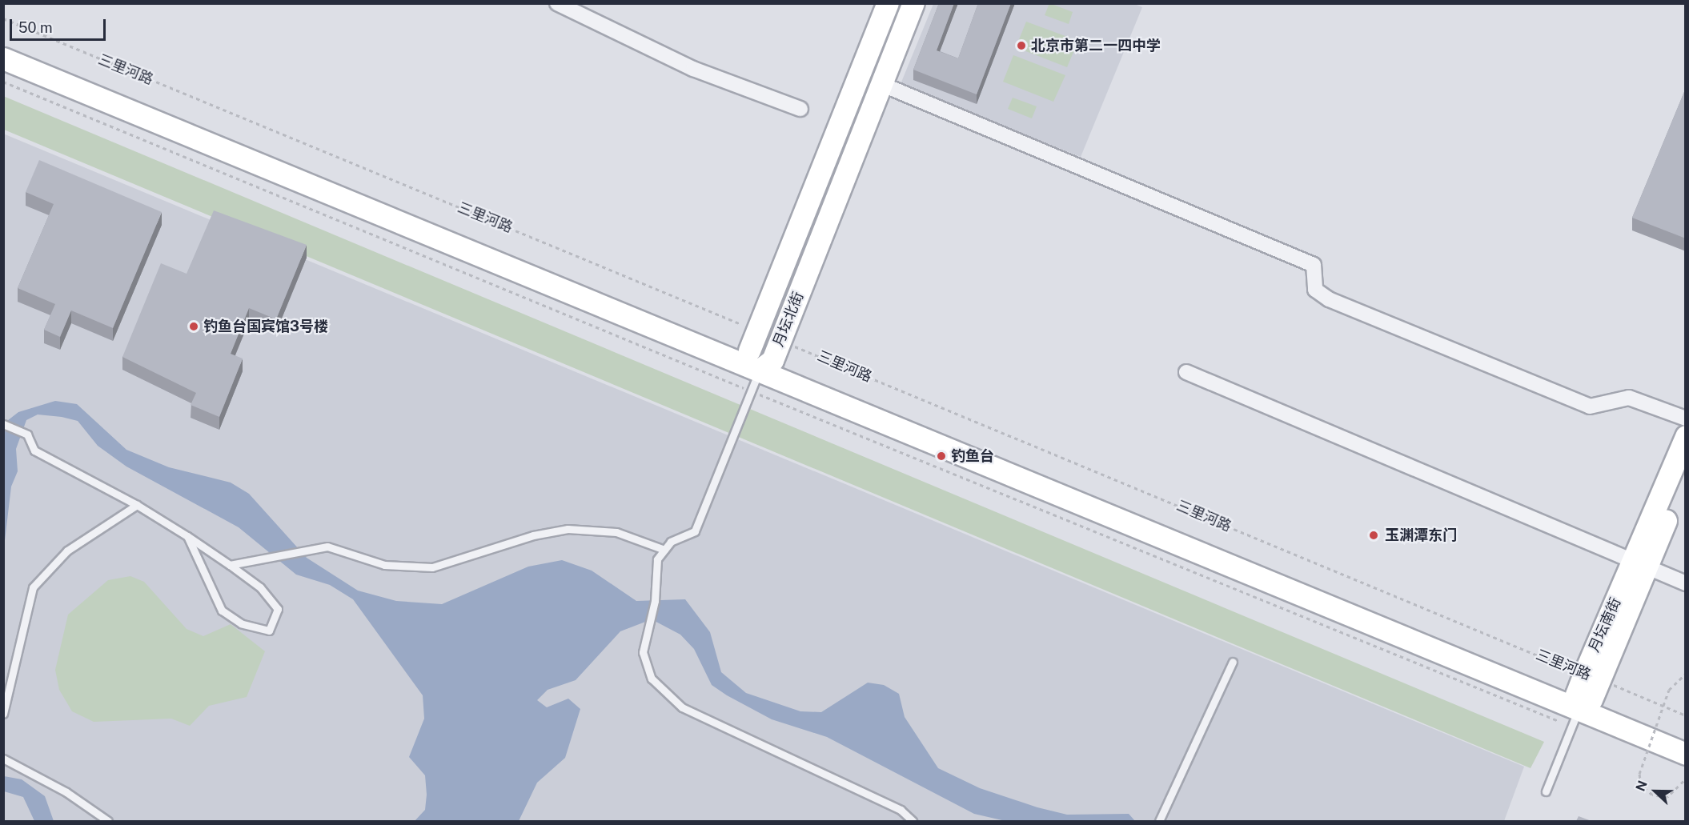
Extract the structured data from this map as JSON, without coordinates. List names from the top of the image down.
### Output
{
  "streets": {
    "main road": ["三里河路", "月坛北街", "月坛南街"]
  },
  "crossings": [
    ["三里河路", "月坛北街"],
    ["三里河路", "月坛南街"]
  ],
  "places": [
    "北京市第二一四中学",
    "钓鱼台国宾馆3号楼",
    "钓鱼台",
    "玉渊潭东门"
  ],
  "scale_bar": "50 m",
  "north": "left"
}
